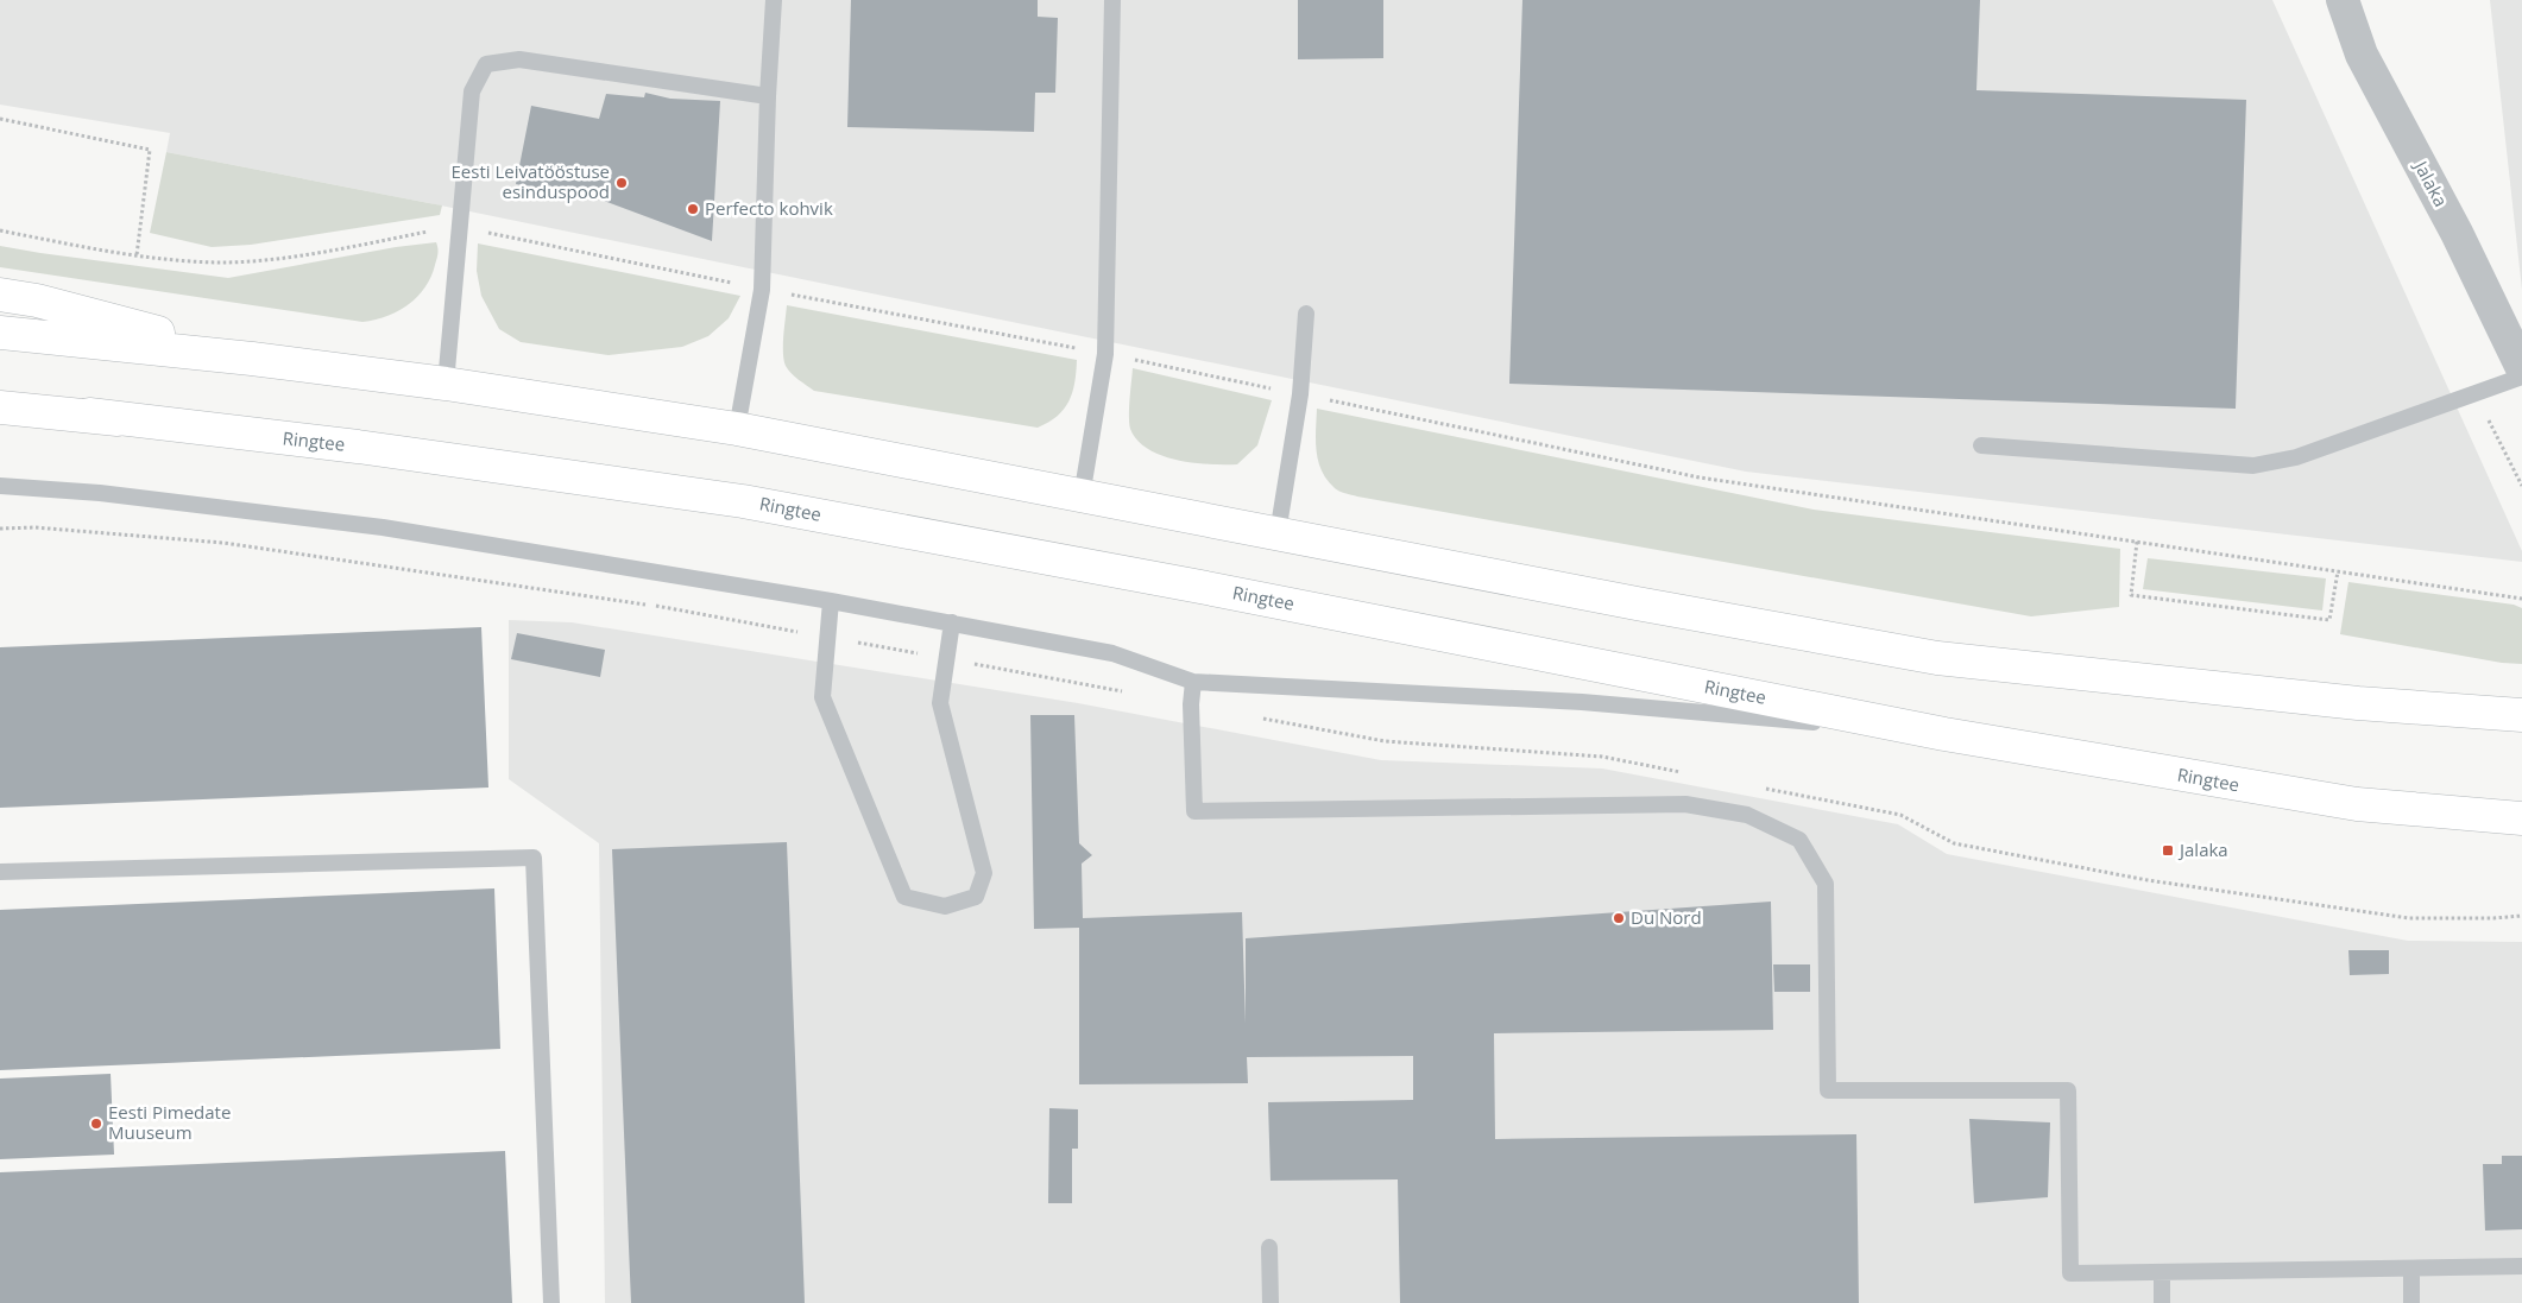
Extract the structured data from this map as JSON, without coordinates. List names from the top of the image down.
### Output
{
  "streets": {
    "main road": ["Ringtee"],
    "street": ["Jalaka"]
  },
  "places": {
    "other": [
      "Eesti Leivatööstuse esinduspood",
      "Perfecto kohvik",
      "Du Nord",
      "Eesti Pimedate Muuseum"
    ],
    "transit": ["Jalaka"]
  }
}
